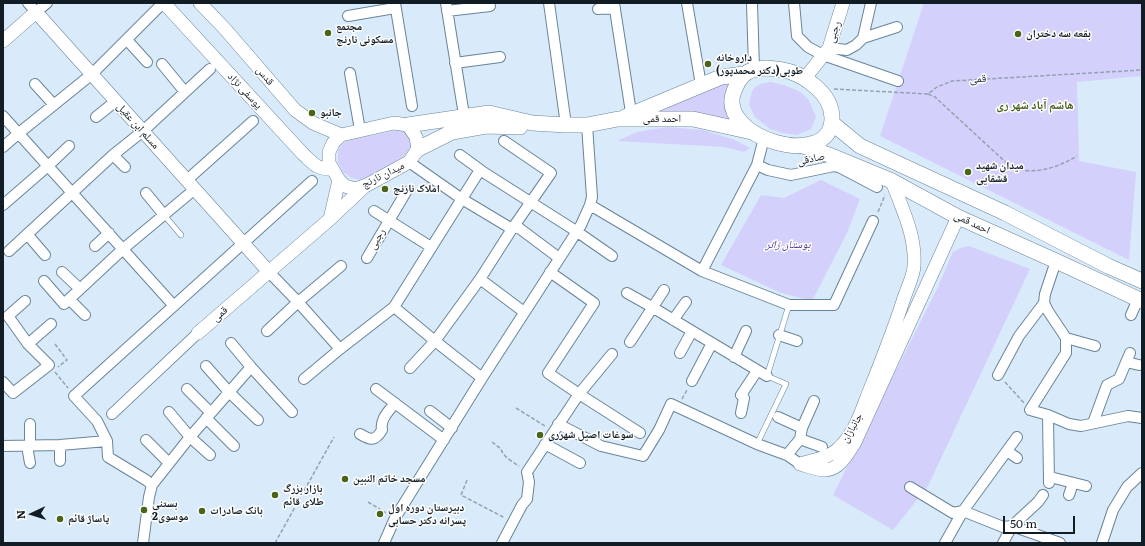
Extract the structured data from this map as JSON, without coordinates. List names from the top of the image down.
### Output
{
  "streets": {
    "main road": ["احمد قمی"],
    "street": [
      "رجبی",
      "قدس",
      "قمی",
      "یوسفی نژاد",
      "مسلم ابن عقیل",
      "صادقی",
      "میدان نارنج",
      "جانبازان"
    ]
  },
  "crossings": [
    ["رجبی", "احمد قمی"],
    ["قدس", "قمی"],
    ["قدس", "یوسفی نژاد"],
    ["قدس", "میدان نارنج"],
    ["قمی", "یوسفی نژاد"],
    ["قمی", "مسلم ابن عقیل"],
    ["قمی", "میدان نارنج"],
    ["یوسفی نژاد", "میدان نارنج"],
    ["احمد قمی", "جانبازان"]
  ],
  "districts": ["هاشم آباد شهر ری"],
  "parks": ["بوستان زائر"],
  "places": [
    "مجتمع مسکونی نارنج",
    "بقعه سه دختران",
    "داروخانه طوبی(دکتر محمدپور)",
    "جانبو",
    "میدان شهید قشقایی",
    "املاک نارنج",
    "سوغات اصیل شهرری",
    "مسجد خاتم النبین",
    "بازار بزرگ طلای قائم",
    "بستنی موسوی2",
    "بانک صادرات",
    "دبیرستان دوره اول پسرانه دکتر حسابی",
    "پاساژ قائم"
  ],
  "scale_bar": "50 m",
  "north": "left"
}
